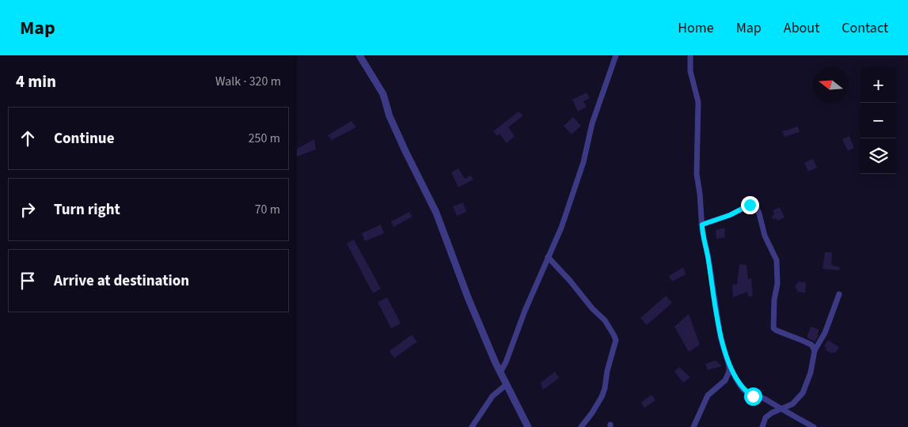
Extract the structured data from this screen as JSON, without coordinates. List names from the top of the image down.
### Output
{
  "north": "left",
  "page": {
    "header": "Map",
    "nav": [
      "Home",
      "Map",
      "About",
      "Contact"
    ],
    "heading": ["4 min", "Walk · 320 m"],
    "map_buttons": ["+", "−"],
    "list": [
      ["Continue", "250 m"],
      ["Turn right", "70 m"],
      "Arrive at destination"
    ]
  }
}
